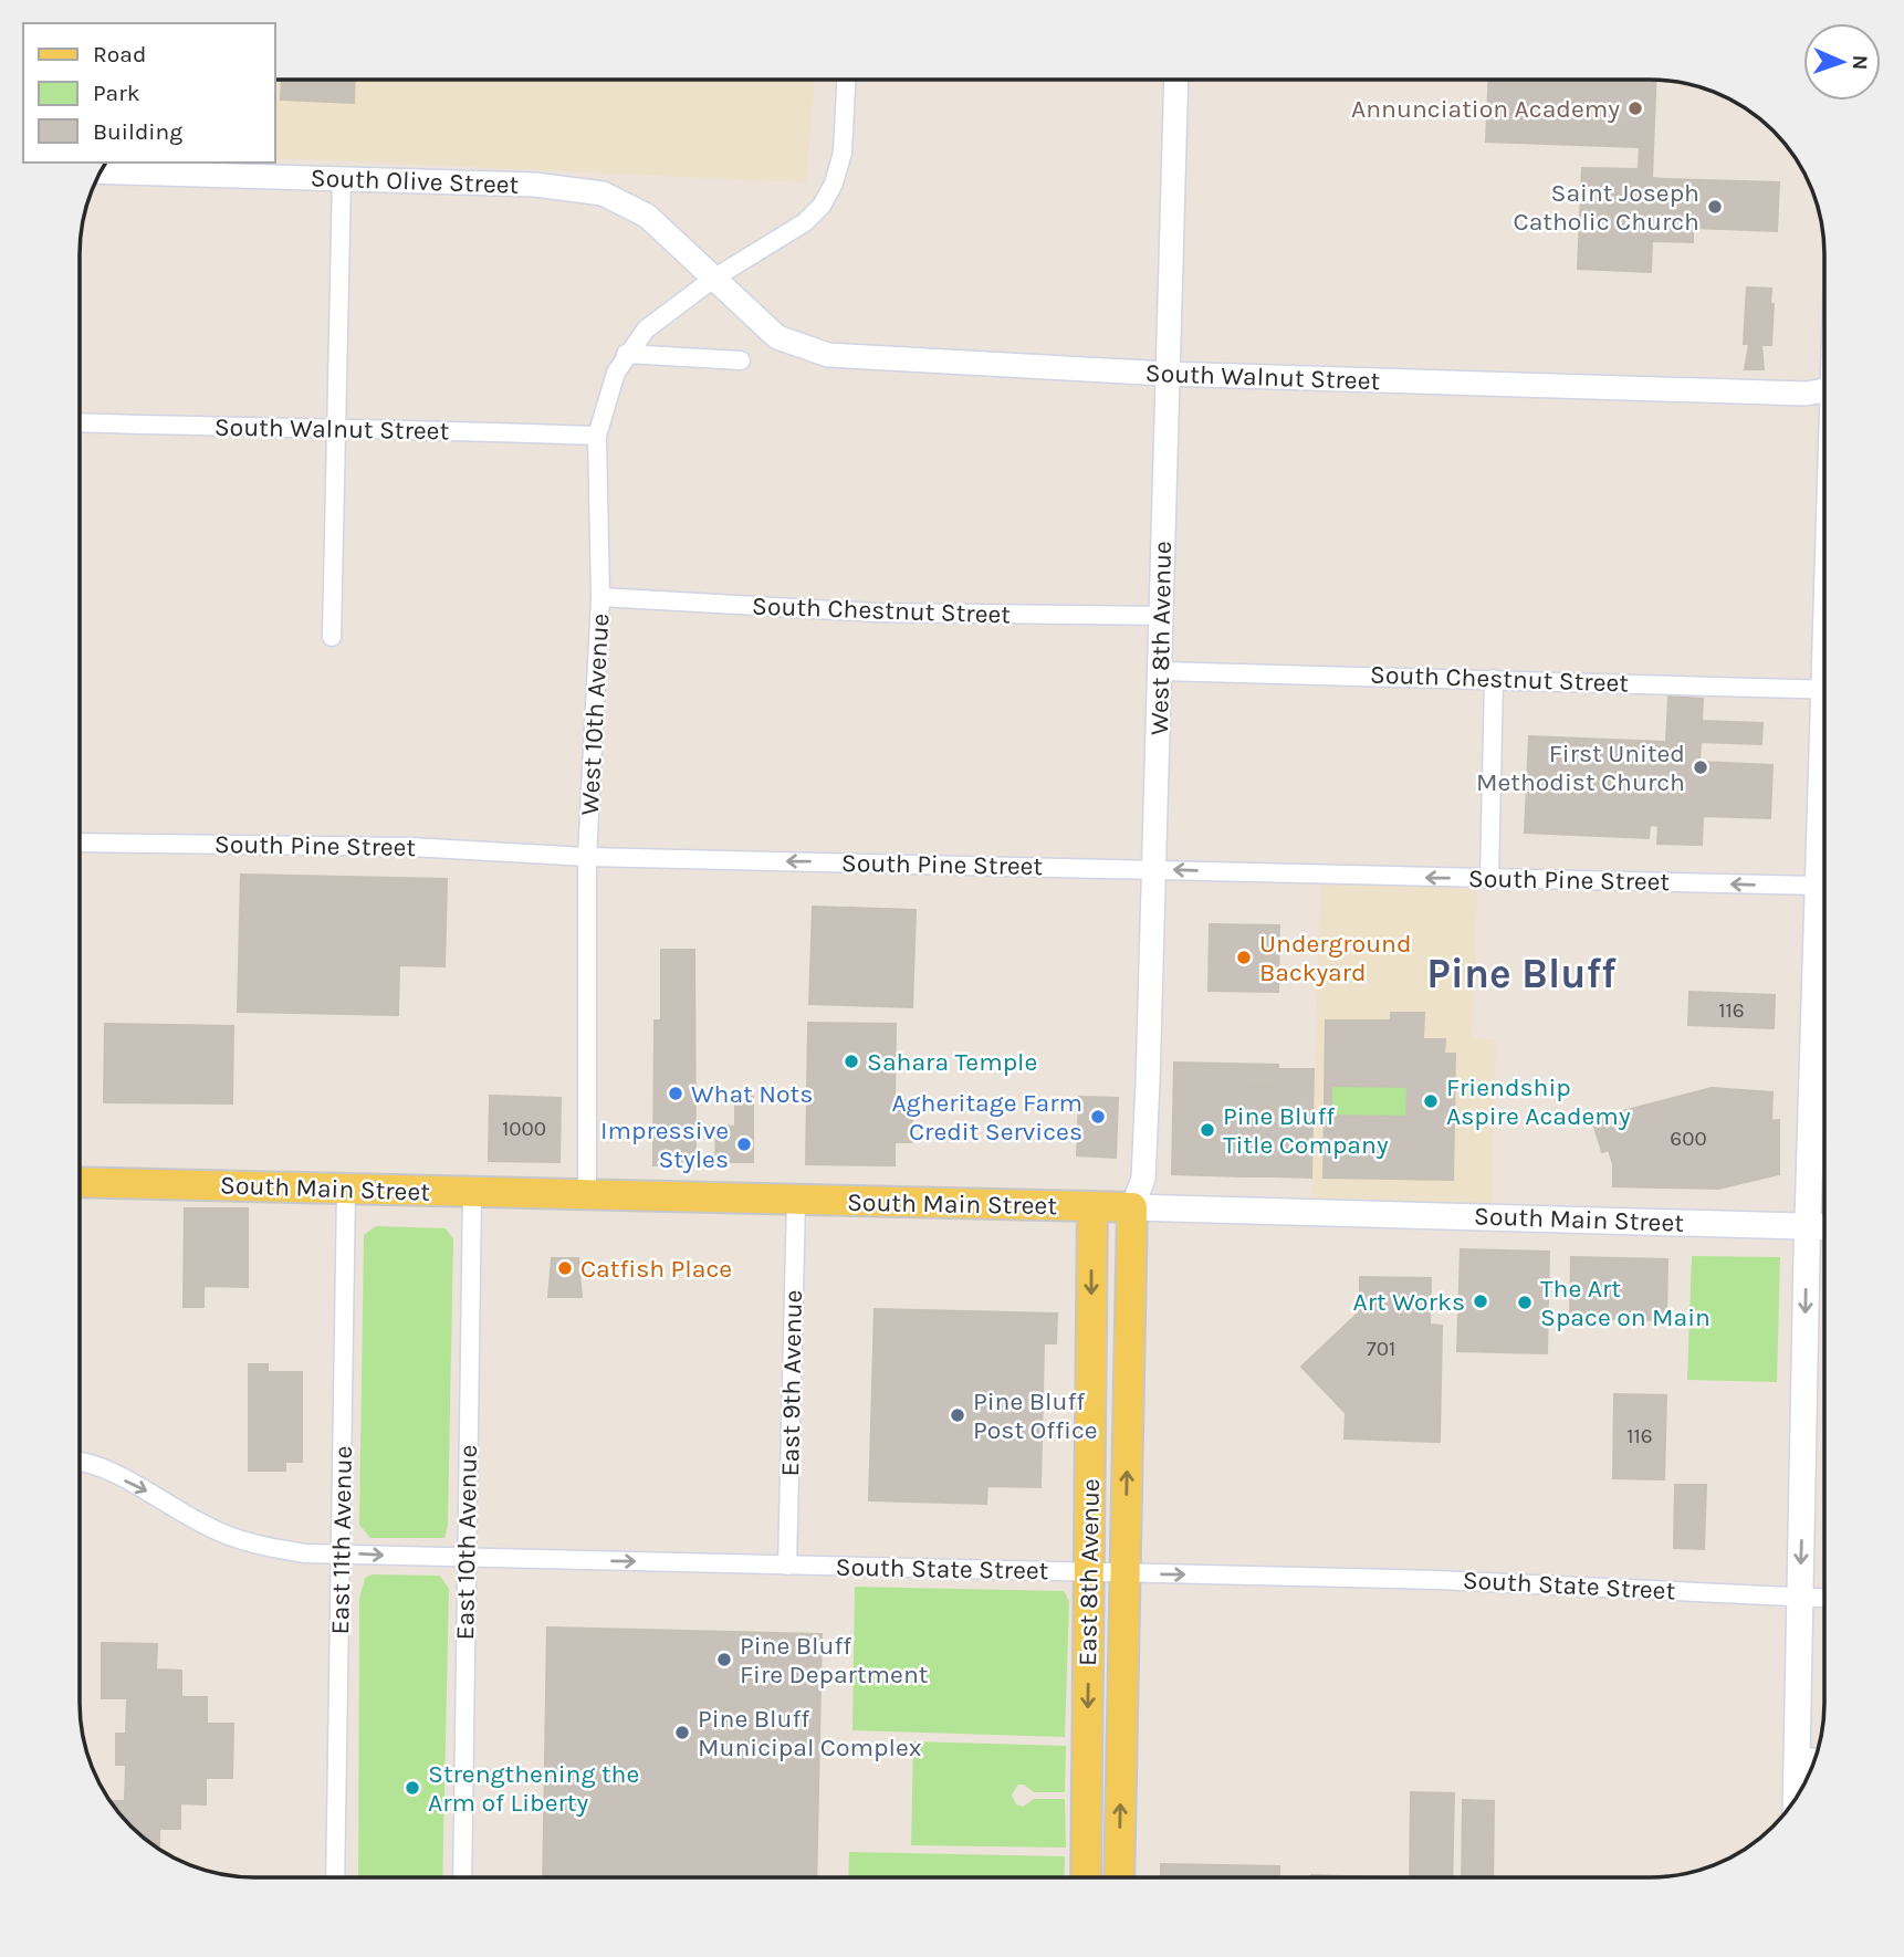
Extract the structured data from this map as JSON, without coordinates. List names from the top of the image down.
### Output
{
  "streets": {
    "main road": ["South Main Street", "East 8th Avenue"],
    "street": [
      "South Olive Street",
      "South Walnut Street",
      "South Chestnut Street",
      "West 8th Avenue",
      "West 10th Avenue",
      "South Pine Street",
      "East 9th Avenue",
      "East 11th Avenue",
      "East 10th Avenue",
      "South State Street"
    ]
  },
  "crossings": [
    ["South Olive Street", "South Walnut Street"],
    ["South Olive Street", "West 10th Avenue"],
    ["South Walnut Street", "West 8th Avenue"],
    ["South Walnut Street", "West 10th Avenue"],
    ["South Chestnut Street", "West 8th Avenue"],
    ["South Chestnut Street", "West 10th Avenue"],
    ["West 8th Avenue", "South Pine Street"],
    ["West 8th Avenue", "South Main Street"],
    ["West 8th Avenue", "East 8th Avenue"],
    ["West 10th Avenue", "South Pine Street"],
    ["West 10th Avenue", "South Main Street"],
    ["South Main Street", "East 9th Avenue"],
    ["South Main Street", "East 11th Avenue"],
    ["South Main Street", "East 10th Avenue"],
    ["South Main Street", "East 8th Avenue"],
    ["East 9th Avenue", "South State Street"],
    ["East 11th Avenue", "South State Street"],
    ["East 10th Avenue", "South State Street"],
    ["South State Street", "East 8th Avenue"]
  ],
  "one_way": ["South Pine Street", "South State Street"],
  "districts": ["Pine Bluff"],
  "places": [
    "Annunciation Academy",
    "Saint Joseph Catholic Church",
    "First United Methodist Church",
    "Underground Backyard",
    "Sahara Temple",
    "What Nots",
    "Friendship Aspire Academy",
    "Agheritage Farm Credit Services",
    "Pine Bluff Title Company",
    "Impressive Styles",
    "Catfish Place",
    "Art Works",
    "The Art Space on Main",
    "Pine Bluff Post Office",
    "Pine Bluff Fire Department",
    "Pine Bluff Municipal Complex",
    "Strengthening the Arm of Liberty"
  ],
  "house_numbers": [
    "116",
    "1000",
    "600",
    "701",
    "116"
  ],
  "legend": ["Road", "Park", "Building"],
  "north": "right"
}
